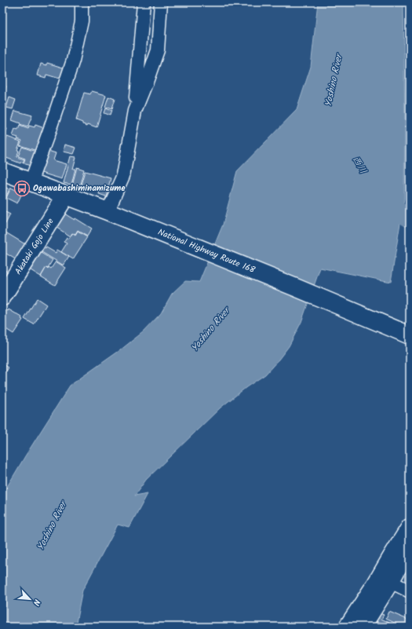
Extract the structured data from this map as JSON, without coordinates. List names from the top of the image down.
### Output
{
  "streets": {
    "main road": ["Akataki Gojo Line", "National Highway Route 168"]
  },
  "crossings": [
    ["Akataki Gojo Line", "National Highway Route 168"]
  ],
  "water": ["Yoshino River", "西川"],
  "places": {
    "bus stop": ["Ogawabashiminamizume"]
  },
  "north": "bottom right"
}
